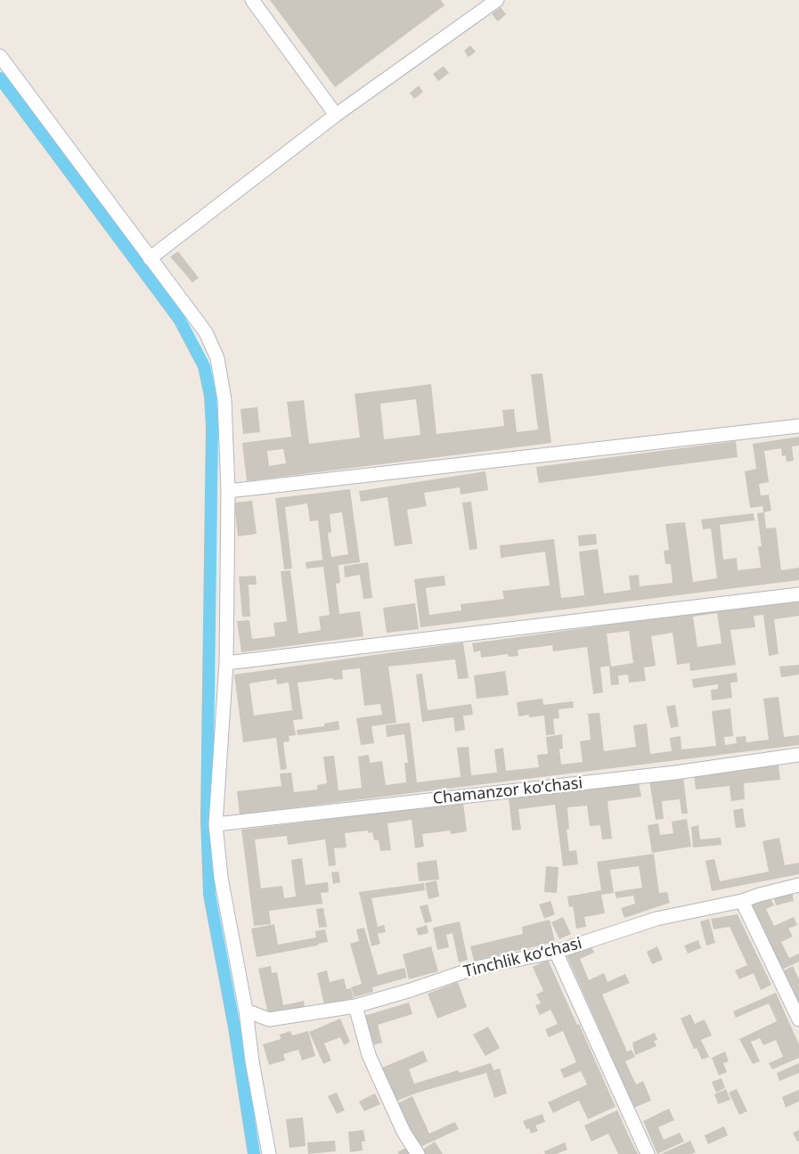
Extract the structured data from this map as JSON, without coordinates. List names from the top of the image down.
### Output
{
  "streets": {
    "street": ["Chamanzor koʻchasi", "Tinchlik koʻchasi"]
  }
}
